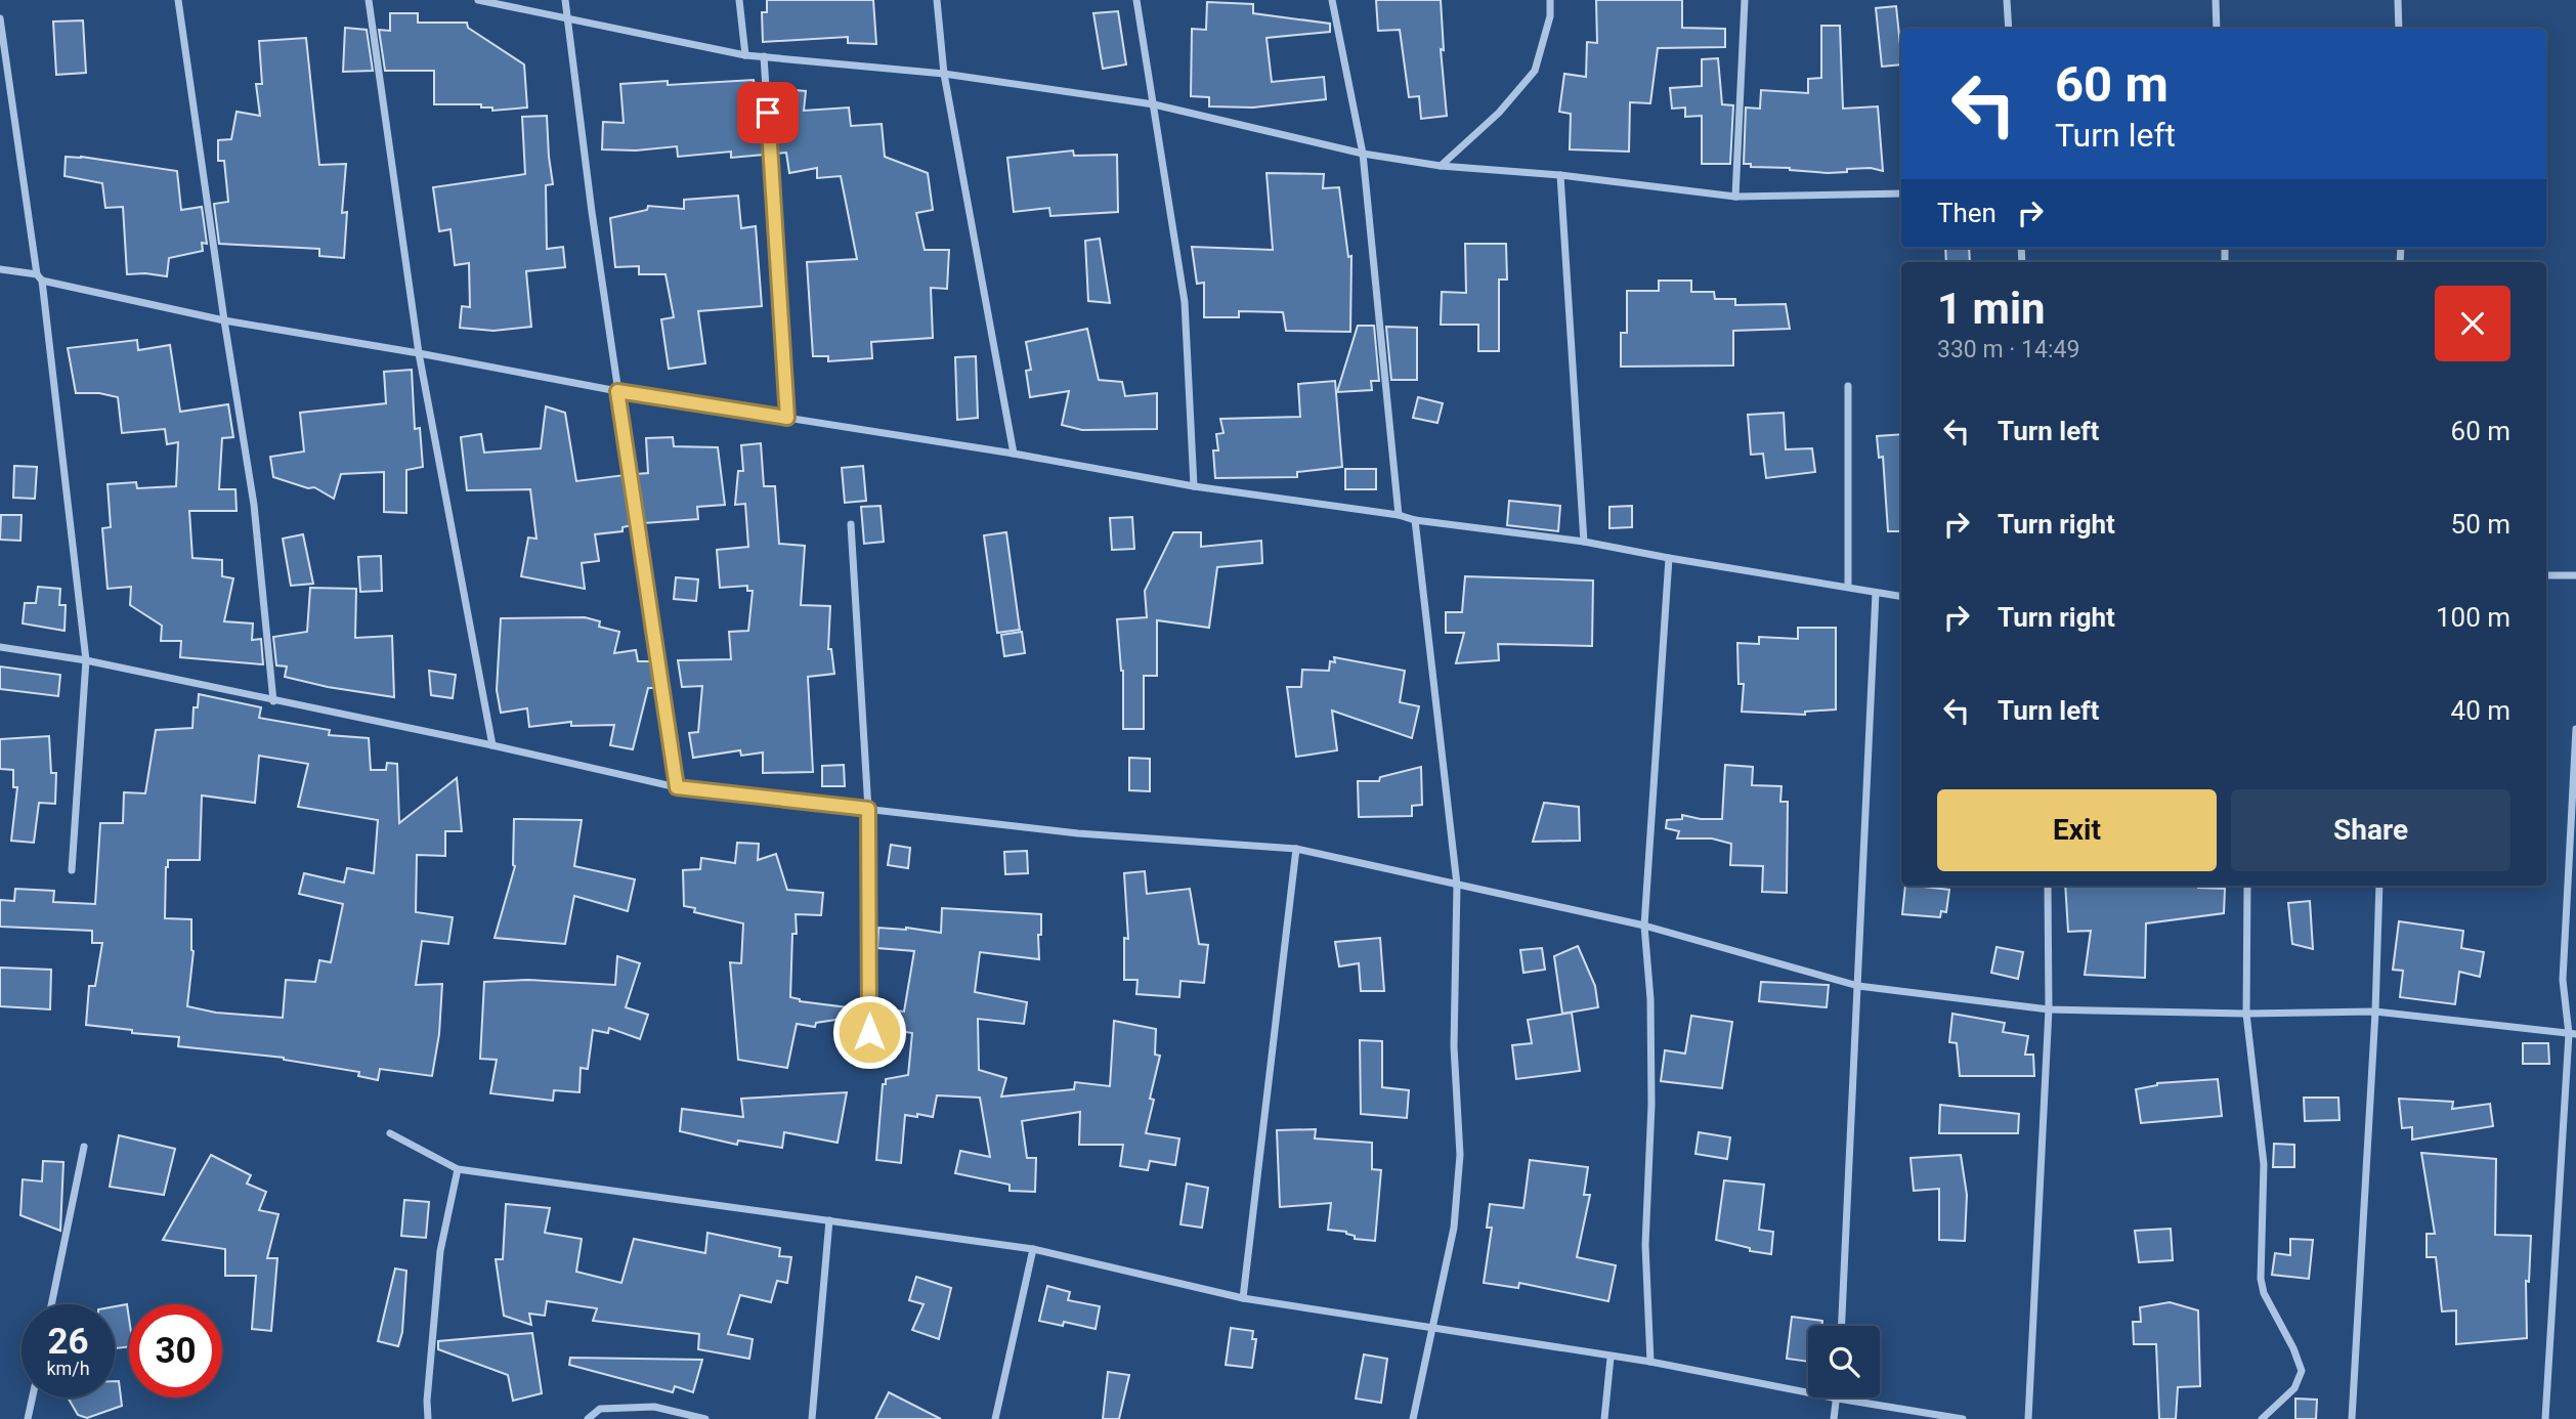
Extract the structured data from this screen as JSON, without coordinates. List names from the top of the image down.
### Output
{
  "page": {
    "turn": ["60 m", "Turn left"],
    "then": "Then",
    "heading": ["1 min", "330 m · 14:49"],
    "list": [
      {
        "name": "Turn left",
        "value": "60 m"
      },
      {
        "name": "Turn right",
        "value": "50 m"
      },
      {
        "name": "Turn right",
        "value": "100 m"
      },
      {
        "name": "Turn left",
        "value": "40 m"
      }
    ],
    "buttons": ["Exit", "Share"],
    "speed": "26 km/h",
    "limit": "30"
  }
}
